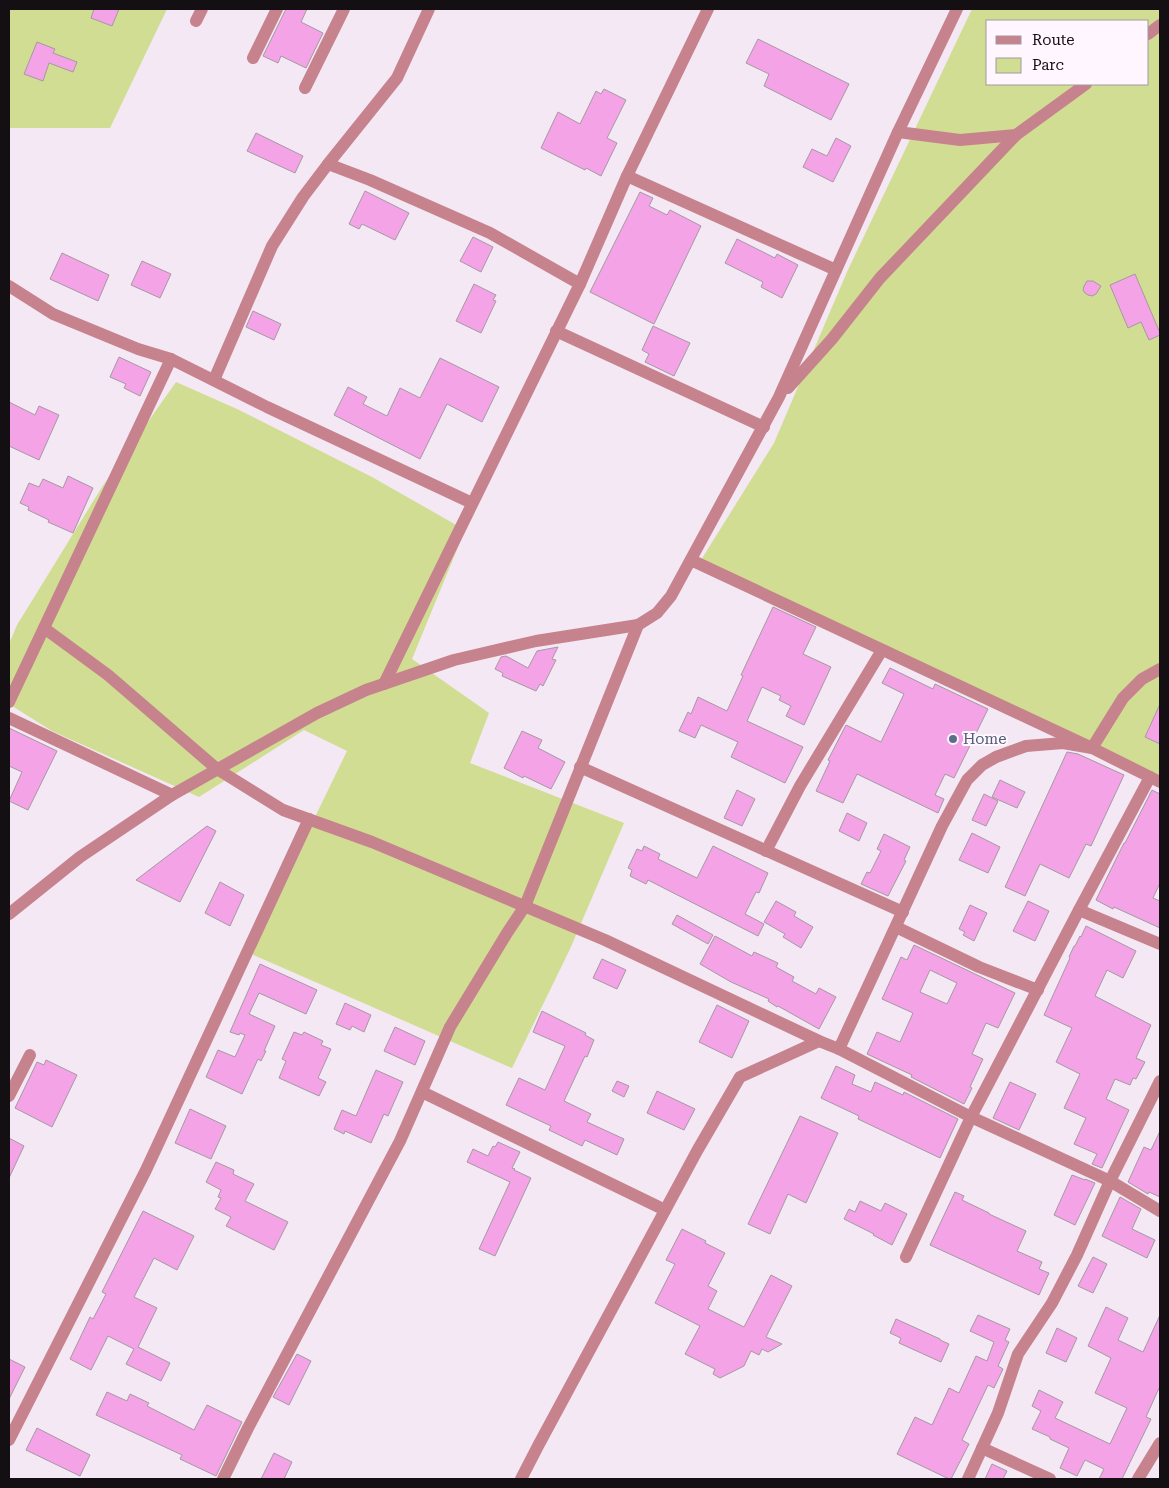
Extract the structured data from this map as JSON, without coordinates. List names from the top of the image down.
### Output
{
  "places": ["Home"],
  "legend": ["Route", "Parc"]
}
